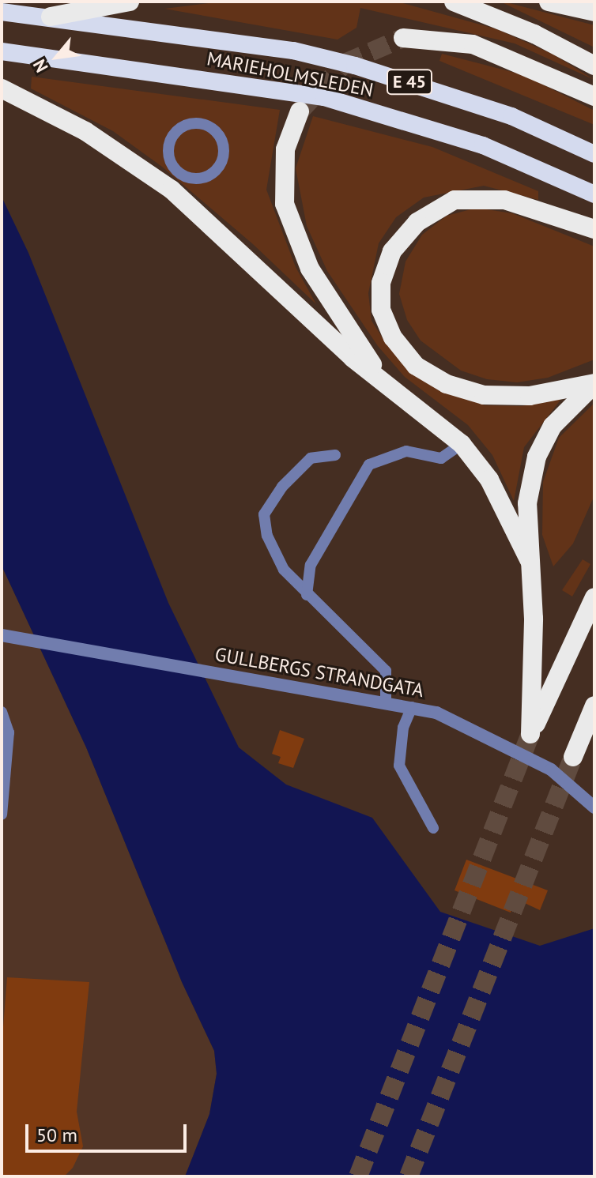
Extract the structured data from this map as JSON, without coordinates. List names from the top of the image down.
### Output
{
  "streets": {
    "highway": ["MARIEHOLMSLEDEN", "E 45"],
    "street": ["GULLBERGS STRANDGATA"]
  },
  "scale_bar": "50 m",
  "north": "bottom left"
}
